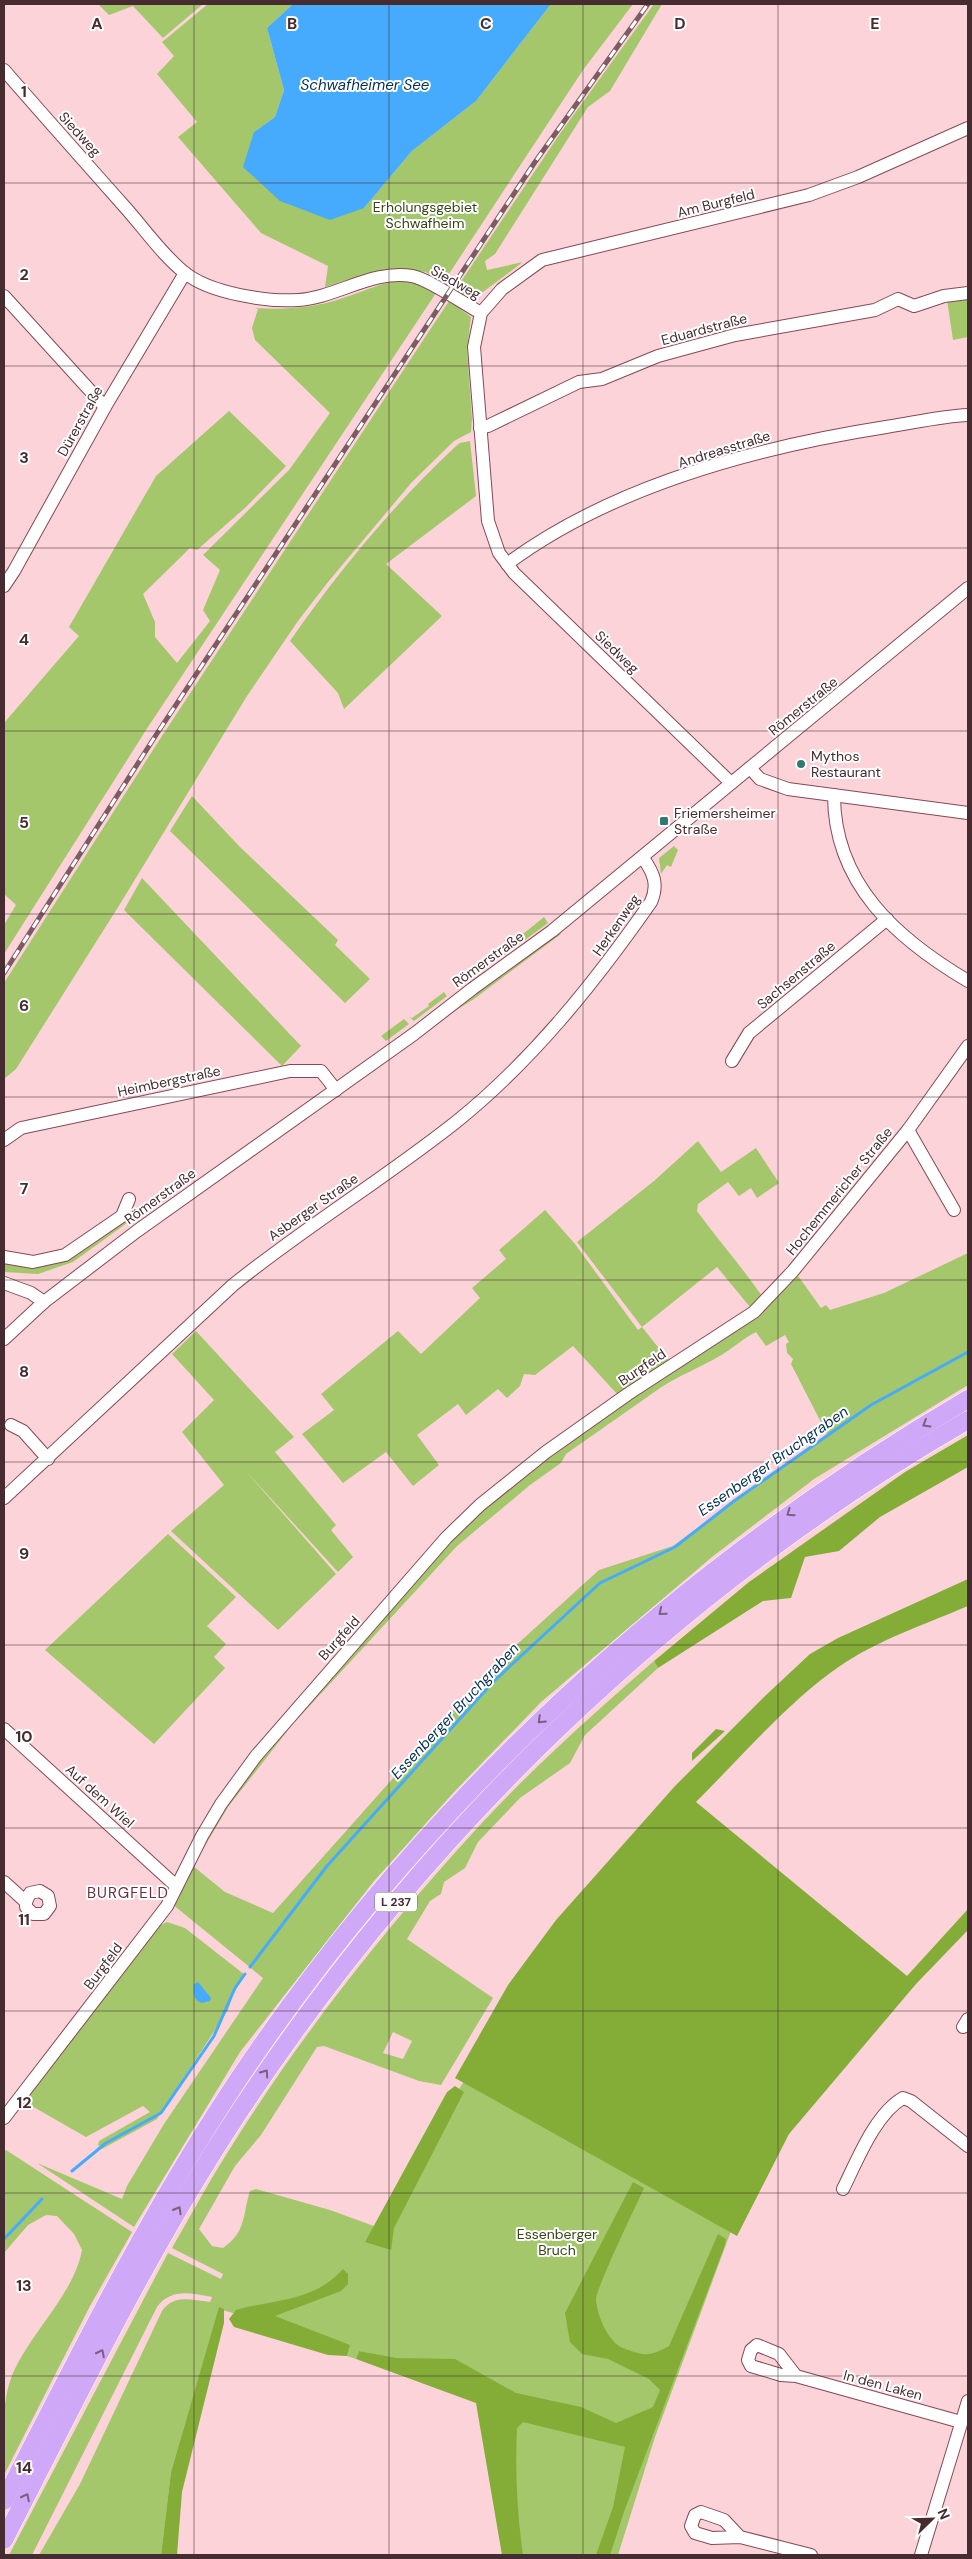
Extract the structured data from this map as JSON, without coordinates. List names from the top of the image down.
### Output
{
  "streets": {
    "highway": ["L 237"],
    "street": [
      "Siedweg",
      "Am Burgfeld",
      "Eduardstraße",
      "Dürerstraße",
      "Andreasstraße",
      "Römerstraße",
      "Herkenweg",
      "Sachsenstraße",
      "Heimbergstraße",
      "Hochemmericher Straße",
      "Asberger Straße",
      "Burgfeld",
      "Auf dem Wiel",
      "In den Laken"
    ]
  },
  "crossings": [
    ["Siedweg", "Am Burgfeld"],
    ["Siedweg", "Eduardstraße"],
    ["Siedweg", "Dürerstraße"],
    ["Siedweg", "Andreasstraße"],
    ["Siedweg", "Römerstraße"],
    ["Römerstraße", "Herkenweg"],
    ["Römerstraße", "Heimbergstraße"],
    ["Herkenweg", "Asberger Straße"],
    ["Hochemmericher Straße", "Burgfeld"],
    ["Burgfeld", "Auf dem Wiel"]
  ],
  "districts": ["BURGFELD"],
  "water": ["Schwafheimer See", "Essenberger Bruchgraben"],
  "parks": ["Erholungsgebiet Schwafheim", "Essenberger Bruch"],
  "places": {
    "other": ["Mythos Restaurant"],
    "transit": ["Friemersheimer Straße"]
  },
  "north": "top right",
  "grid": {
    "columns": [
      "A",
      "B",
      "C",
      "D",
      "E"
    ],
    "rows": [
      "1",
      "2",
      "3",
      "4",
      "5",
      "6",
      "7",
      "8",
      "9",
      "10",
      "11",
      "12",
      "13",
      "14"
    ]
  }
}
